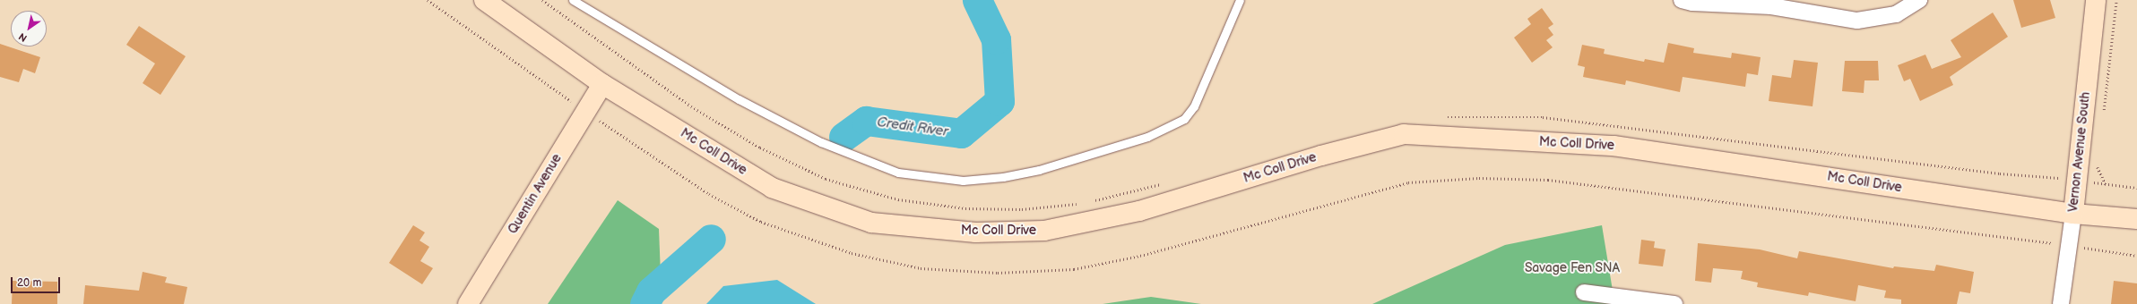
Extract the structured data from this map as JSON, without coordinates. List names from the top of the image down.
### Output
{
  "streets": {
    "main road": ["Mc Coll Drive", "Vernon Avenue South", "Quentin Avenue"]
  },
  "crossings": [
    ["Mc Coll Drive", "Vernon Avenue South"],
    ["Mc Coll Drive", "Quentin Avenue"]
  ],
  "water": ["Credit River"],
  "parks": ["Savage Fen SNA"],
  "scale_bar": "20 m",
  "north": "bottom left"
}
